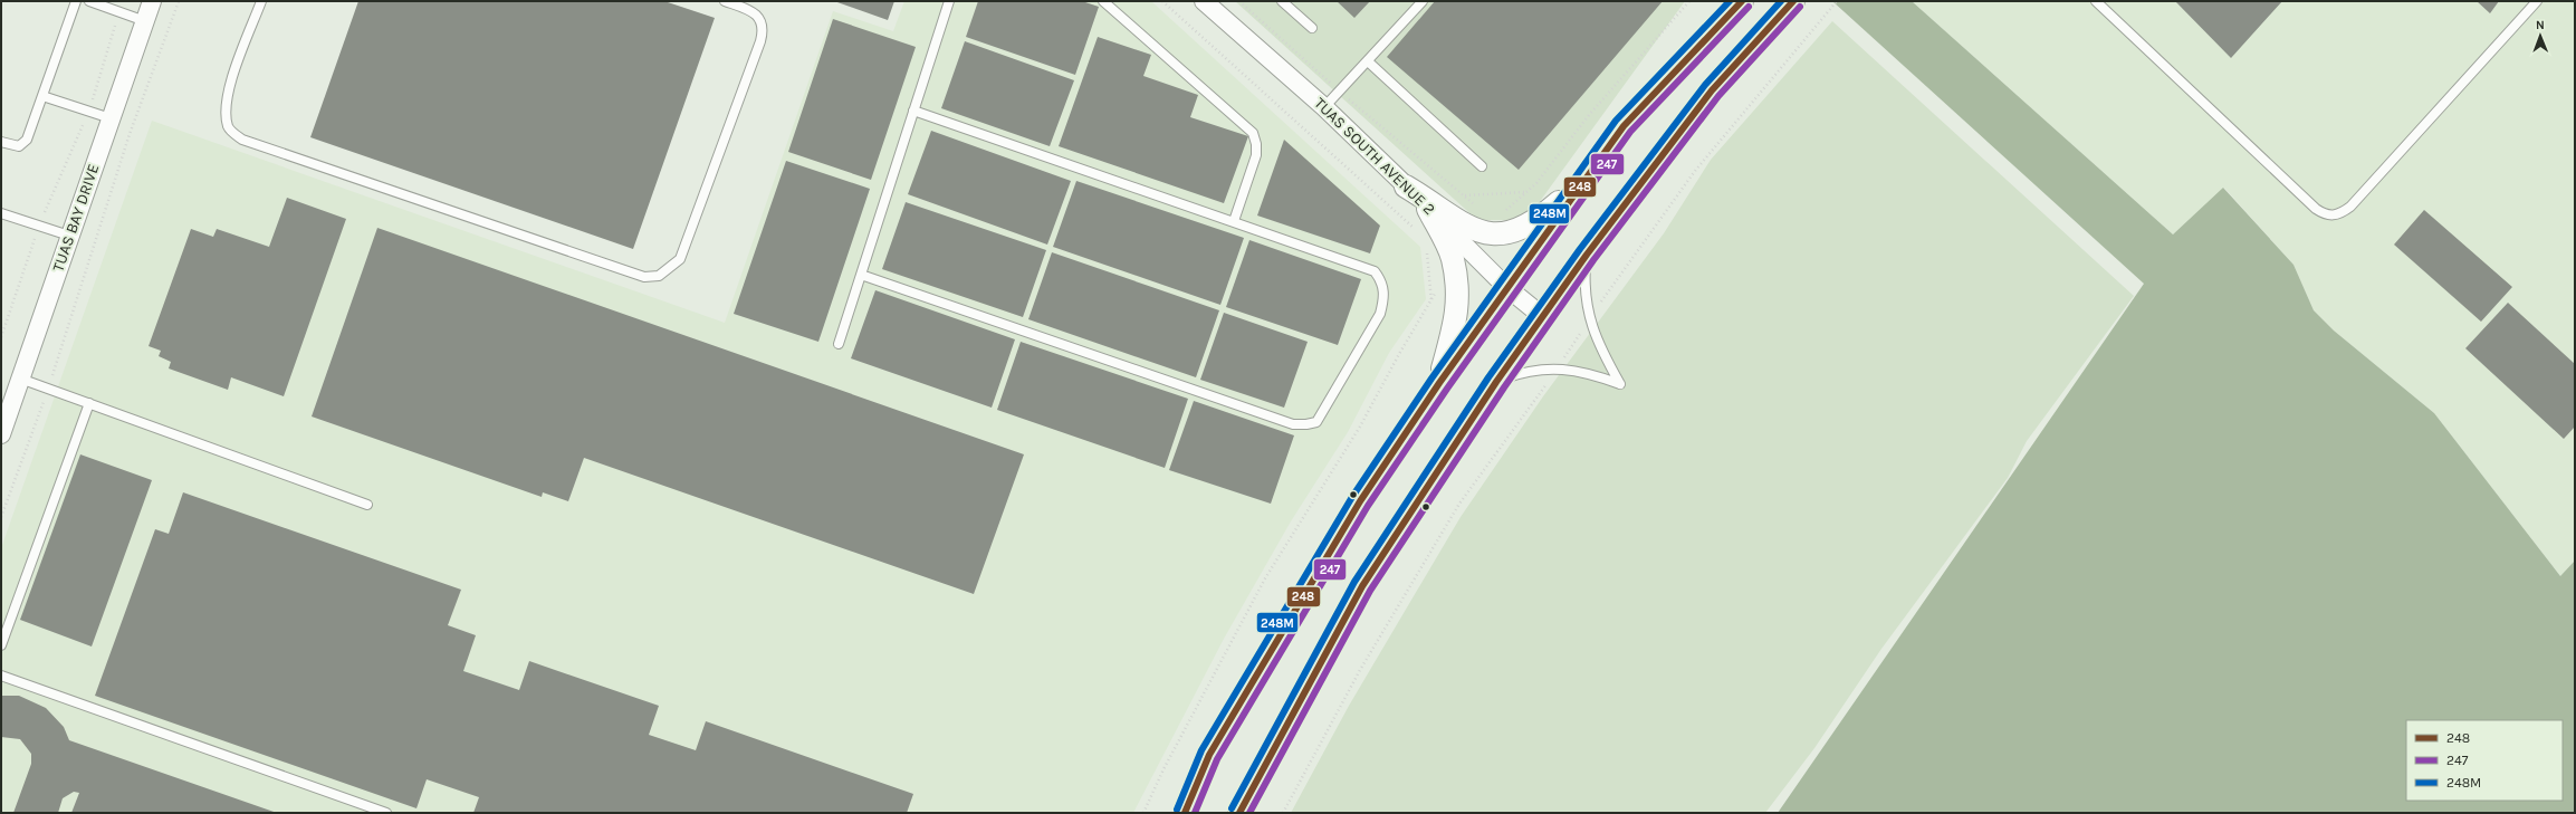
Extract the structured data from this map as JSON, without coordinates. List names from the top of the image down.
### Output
{
  "streets": {
    "street": ["TUAS SOUTH AVENUE 2", "TUAS BAY DRIVE"]
  },
  "lines": ["transit line 248", "transit line 248M", "transit line 247"],
  "legend": ["248", "247", "248M"],
  "north": "top"
}
